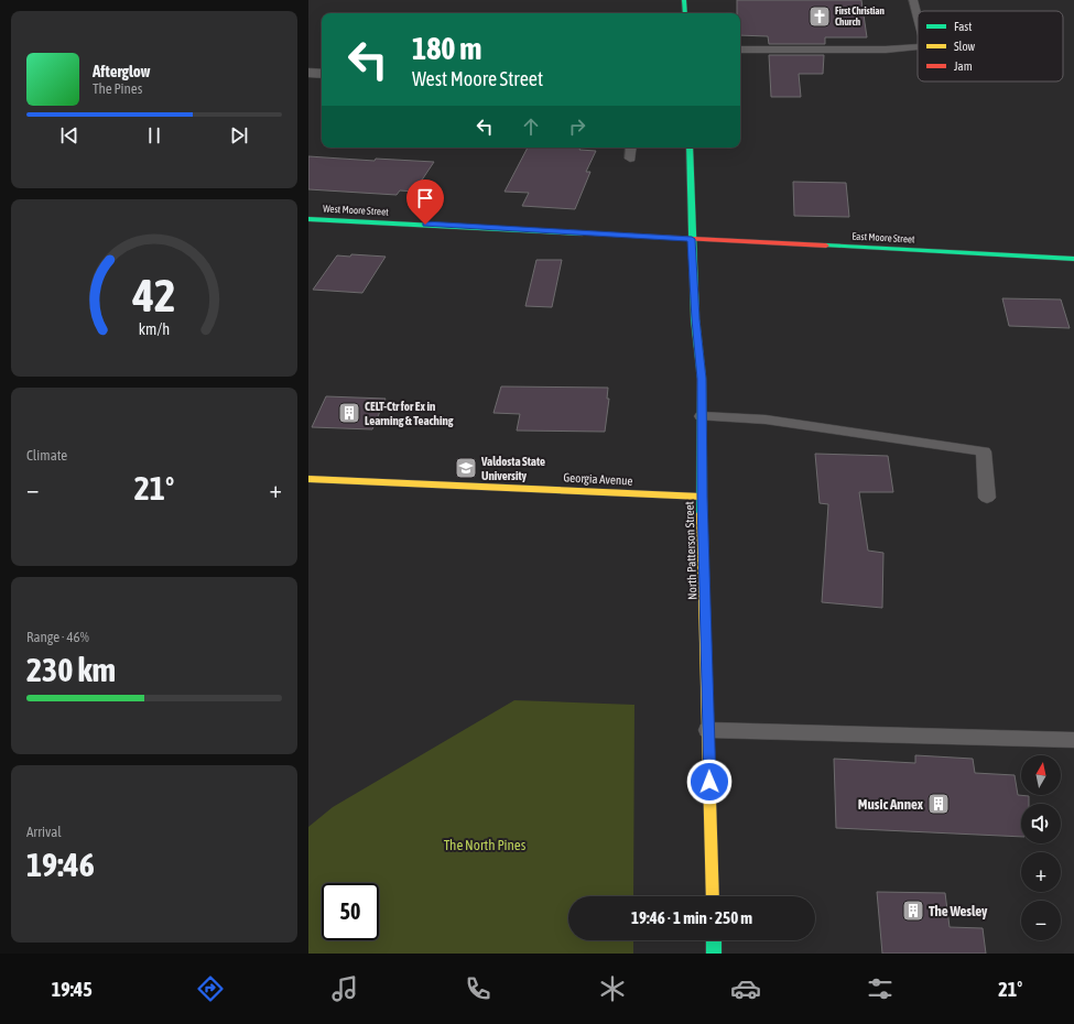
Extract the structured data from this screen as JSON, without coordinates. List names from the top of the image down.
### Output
{
  "streets": {
    "main road": [
      "West Moore Street",
      "East Moore Street",
      "Georgia Avenue",
      "North Patterson Street"
    ]
  },
  "crossings": [
    ["West Moore Street", "East Moore Street"],
    ["West Moore Street", "North Patterson Street"],
    ["East Moore Street", "North Patterson Street"],
    ["Georgia Avenue", "North Patterson Street"]
  ],
  "parks": ["The North Pines"],
  "places": {
    "church": ["First Christian Church"],
    "building": ["CELT-Ctr for Ex in Learning & Teaching", "Music Annex", "The Wesley"],
    "school or university": ["Valdosta State University"]
  },
  "legend": ["Fast", "Slow", "Jam"],
  "north": "top",
  "page": {
    "turn": ["180 m", "West Moore Street"],
    "song": ["Afterglow", "The Pines"],
    "tile": [
      "Climate",
      ["Range · 46%", "230 km"],
      ["Arrival", "19:46"]
    ],
    "heat": ["−", "21°", "+"],
    "map_buttons": ["+", "−"],
    "limit": "50",
    "trip": "19:46 · 1 min · 250 m",
    "tabs": ["19:45", "21°"],
    "gauge": ["42", "km/h"]
  }
}
